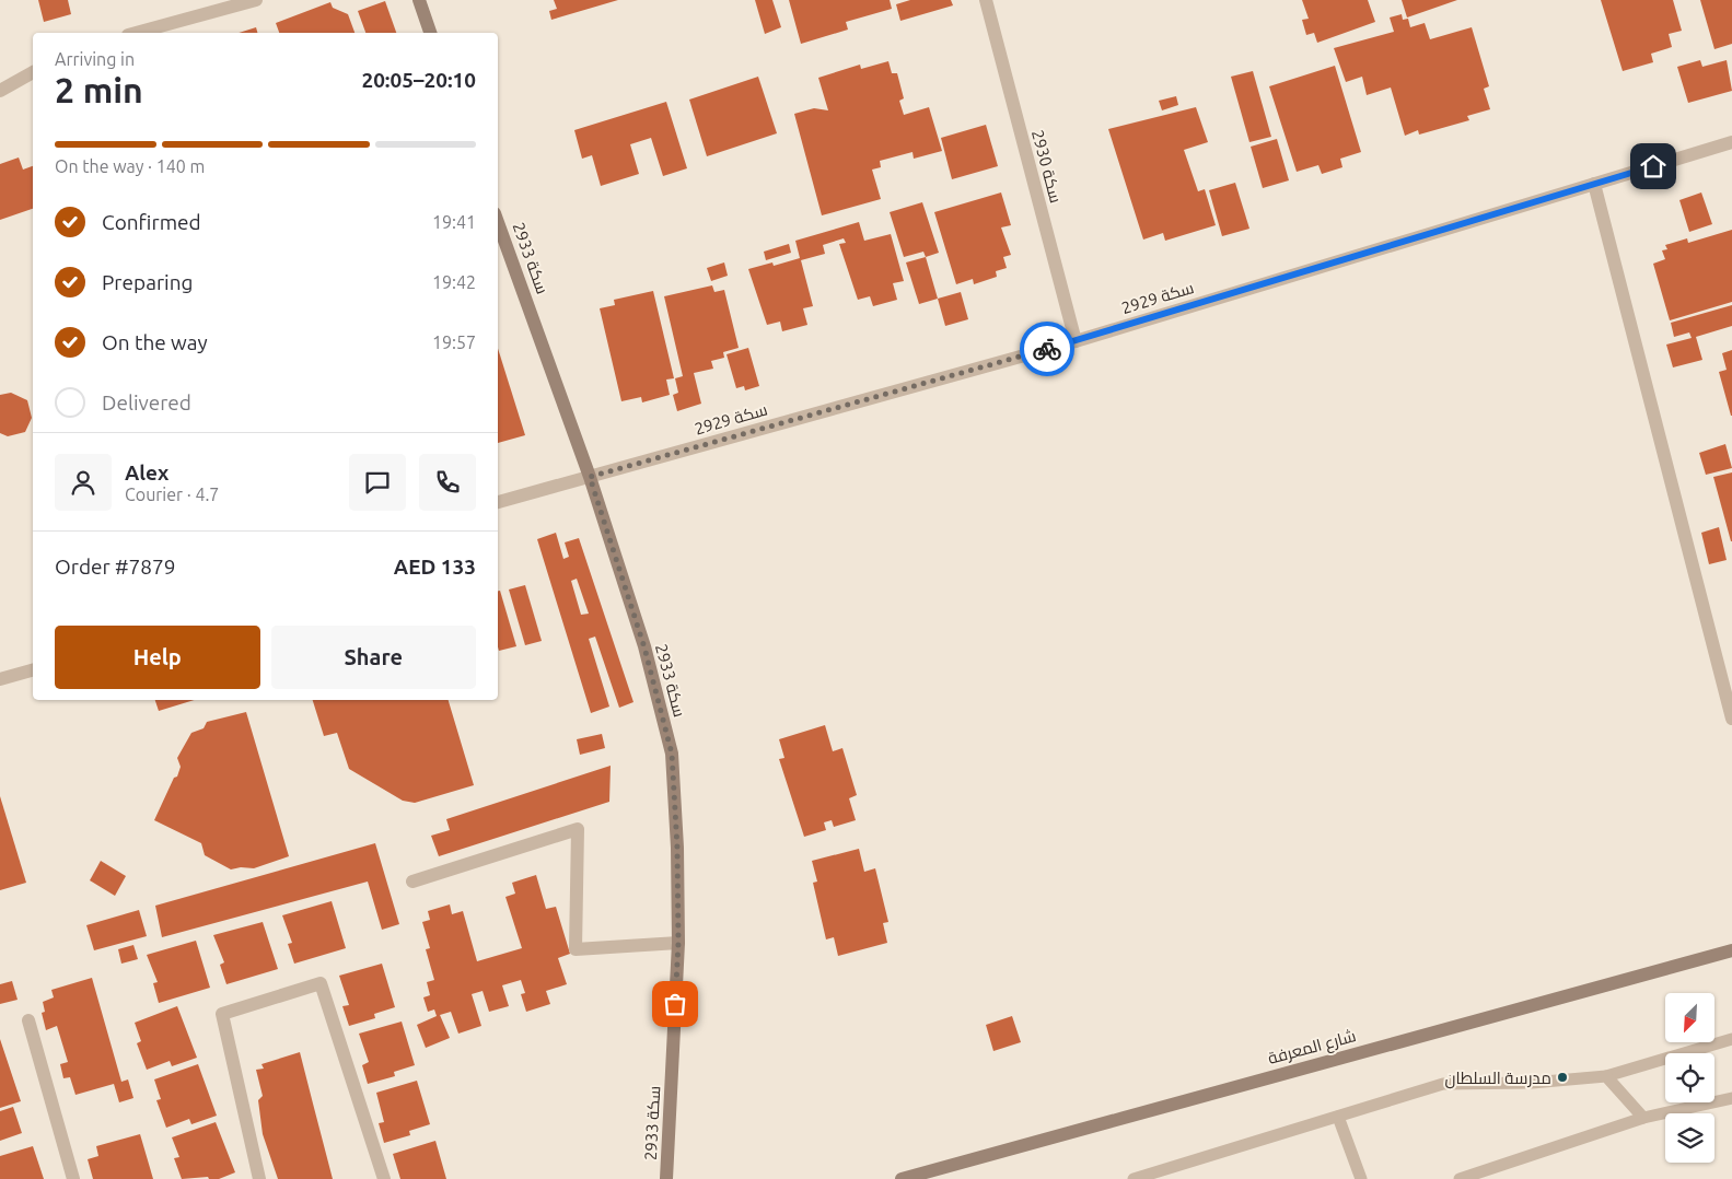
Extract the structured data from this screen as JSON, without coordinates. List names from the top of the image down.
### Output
{
  "streets": {
    "street": [
      "سكة 2930",
      "سكة 2933",
      "سكة 2929",
      "شارع المعرفة"
    ]
  },
  "crossings": [
    ["سكة 2930", "سكة 2929"],
    ["سكة 2933", "سكة 2929"]
  ],
  "places": ["مدرسة السلطان"],
  "north": "bottom left",
  "page": {
    "heading": ["2 min", "Arriving in", "20:05–20:10"],
    "panel": [
      "Alex",
      "Courier · 4.7",
      "Order #7879",
      "AED 133"
    ],
    "bar": "On the way · 140 m",
    "list": [
      ["Confirmed", "19:41"],
      ["Preparing", "19:42"],
      ["On the way", "19:57"],
      "Delivered"
    ],
    "buttons": ["Help", "Share"]
  }
}
